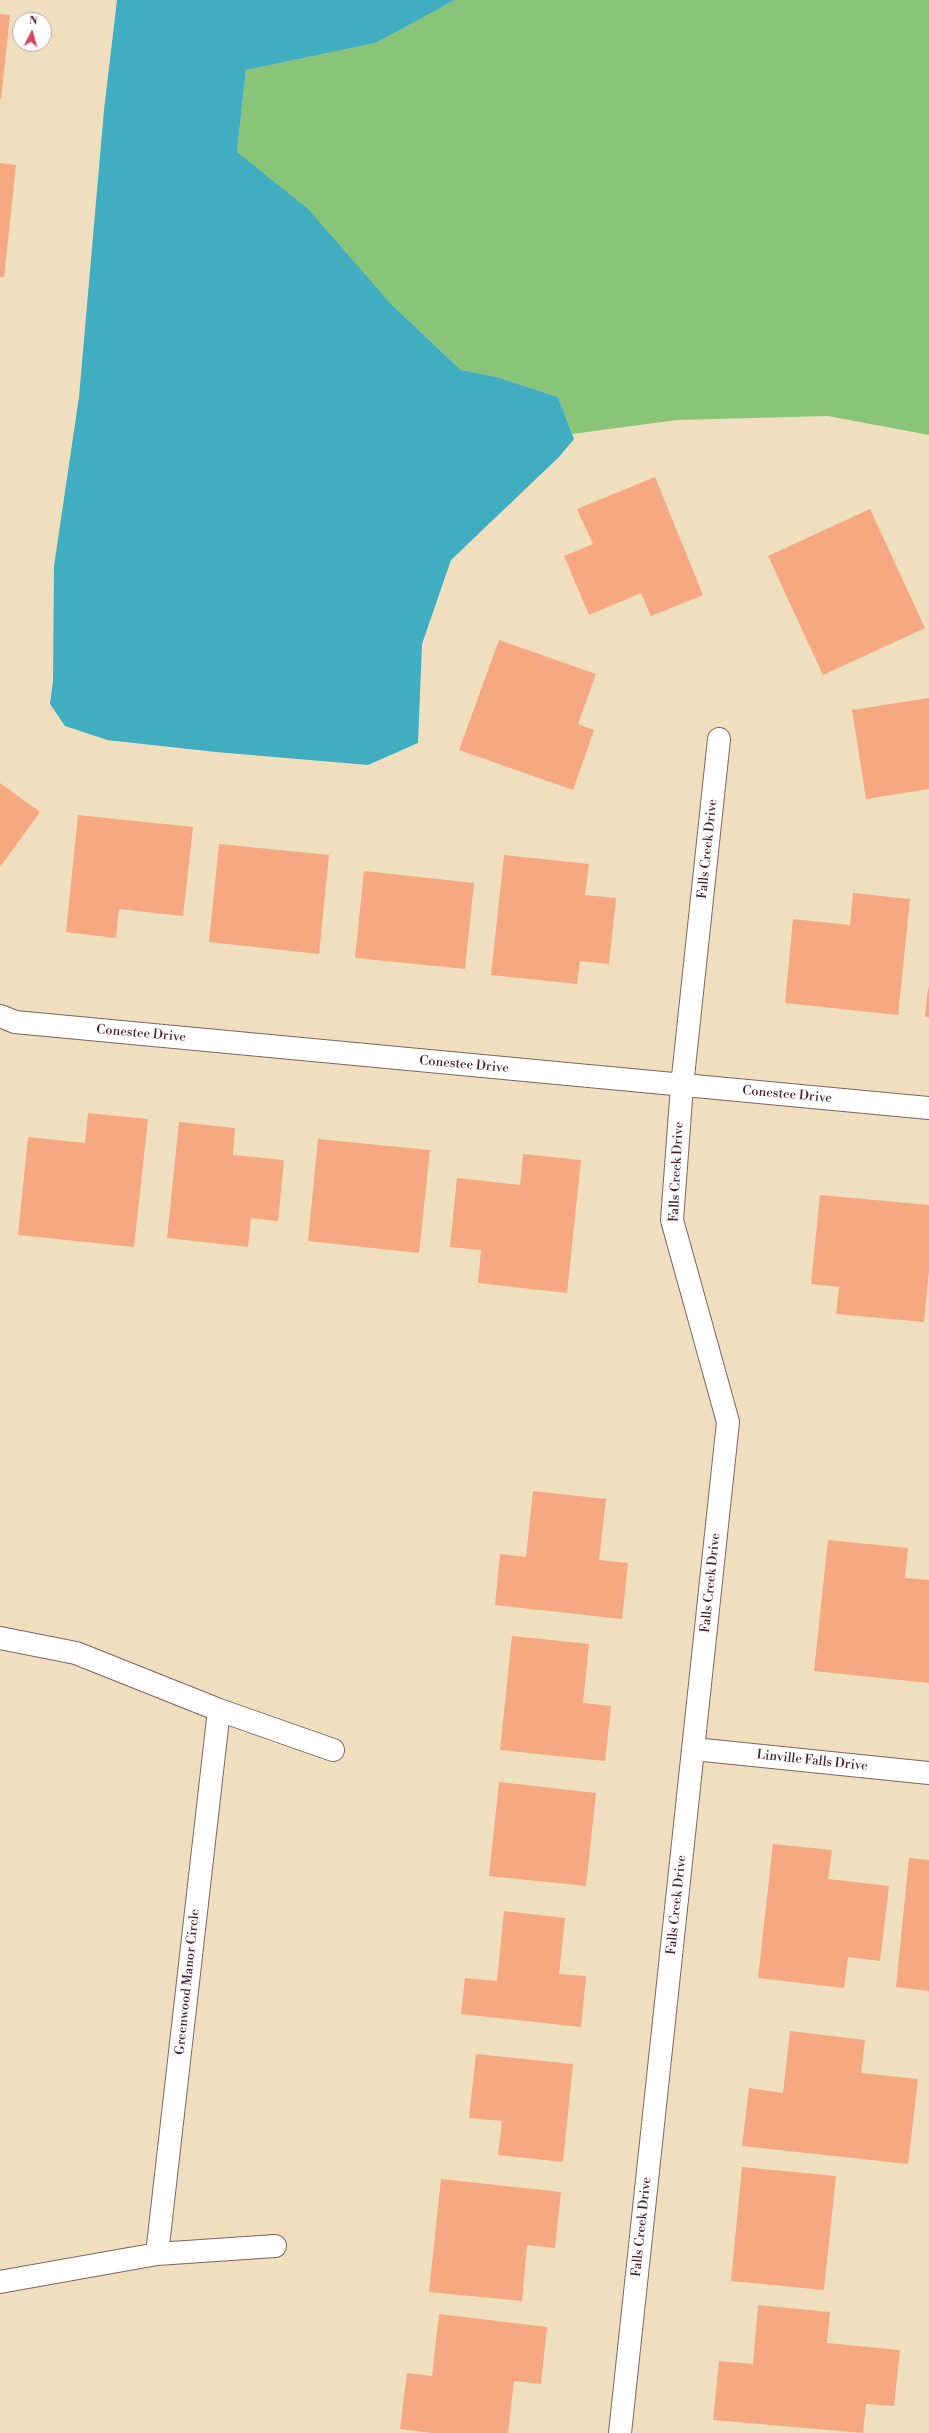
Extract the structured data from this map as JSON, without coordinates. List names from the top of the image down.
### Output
{
  "streets": {
    "street": [
      "Falls Creek Drive",
      "Conestee Drive",
      "Linville Falls Drive",
      "Greenwood Manor Circle"
    ]
  },
  "crossings": [
    ["Falls Creek Drive", "Conestee Drive"],
    ["Falls Creek Drive", "Linville Falls Drive"]
  ],
  "north": "top"
}
